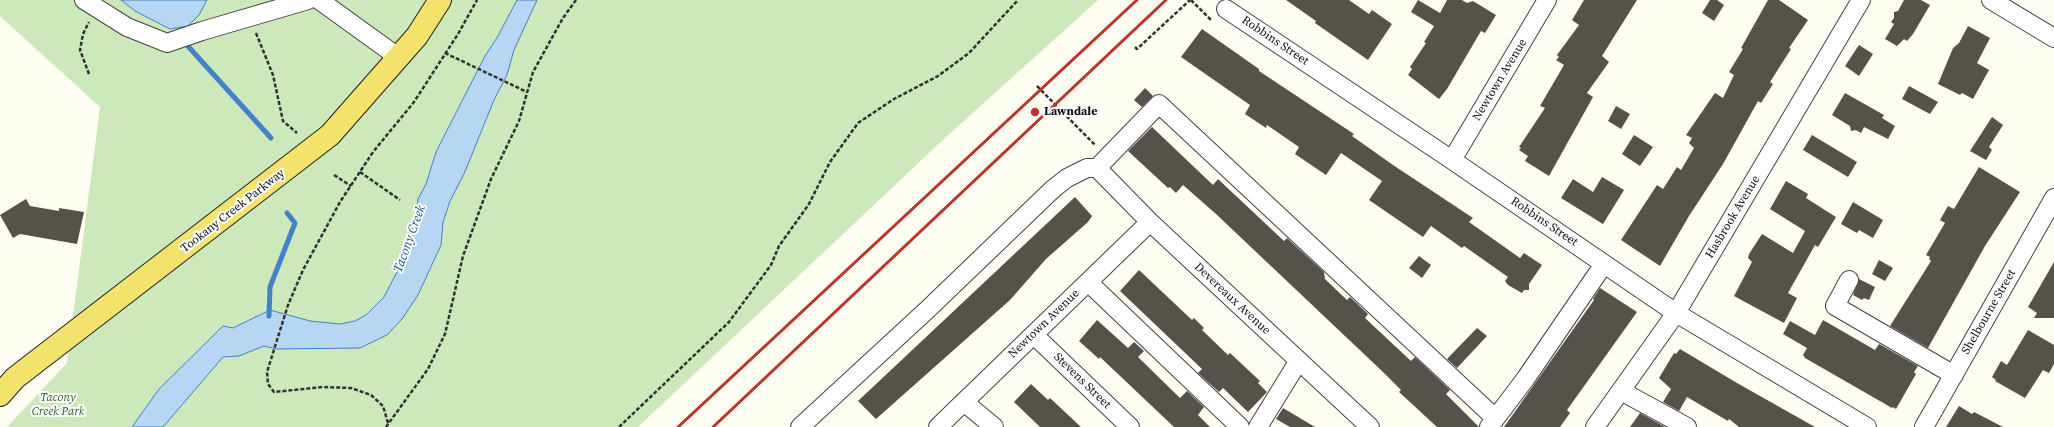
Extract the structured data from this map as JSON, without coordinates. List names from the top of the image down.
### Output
{
  "streets": {
    "main road": ["Tookany Creek Parkway"],
    "street": [
      "Robbins Street",
      "Newtown Avenue",
      "Hasbrook Avenue",
      "Devereaux Avenue",
      "Shelbourne Street",
      "Stevens Street"
    ]
  },
  "crossings": [
    ["Robbins Street", "Newtown Avenue"],
    ["Robbins Street", "Hasbrook Avenue"],
    ["Newtown Avenue", "Devereaux Avenue"],
    ["Newtown Avenue", "Stevens Street"]
  ],
  "water": ["Tacony Creek"],
  "parks": ["Tacony Creek Park"],
  "places": ["Lawndale"]
}
